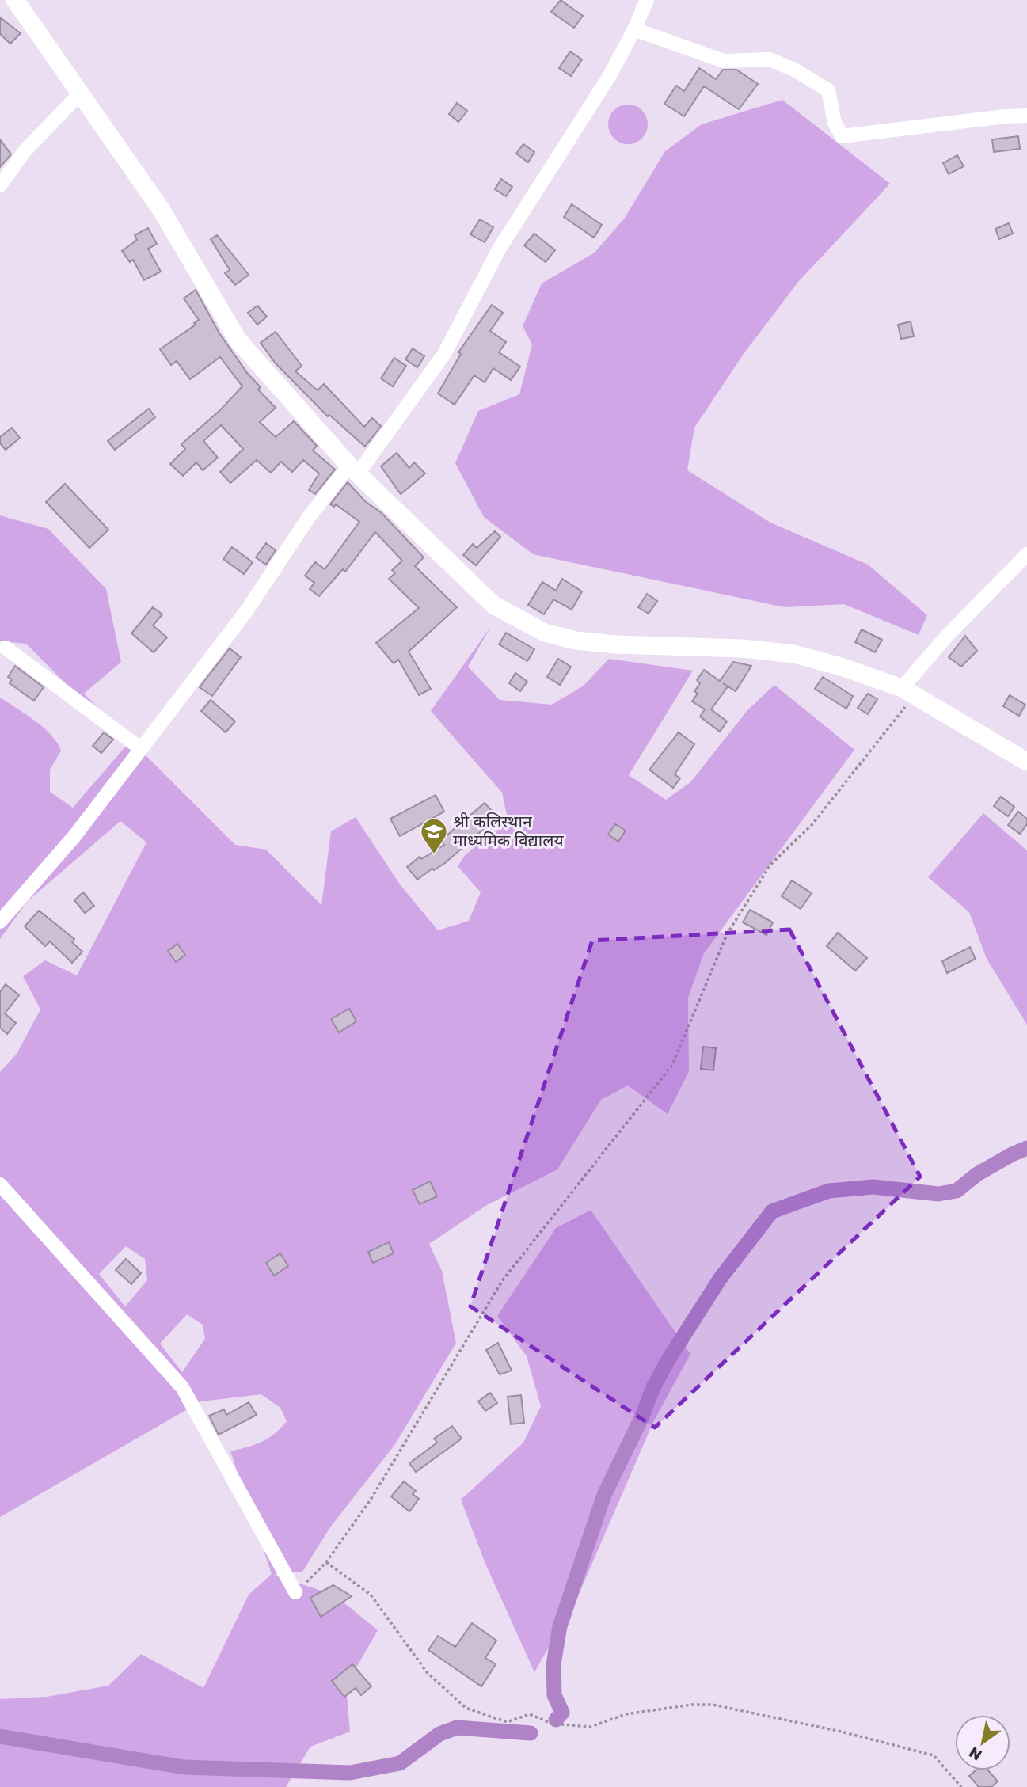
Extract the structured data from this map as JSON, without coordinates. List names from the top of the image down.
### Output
{
  "places": {
    "school or university": ["श्री कलिस्थान माध्यमिक विद्यालय"]
  },
  "north": "bottom left"
}
